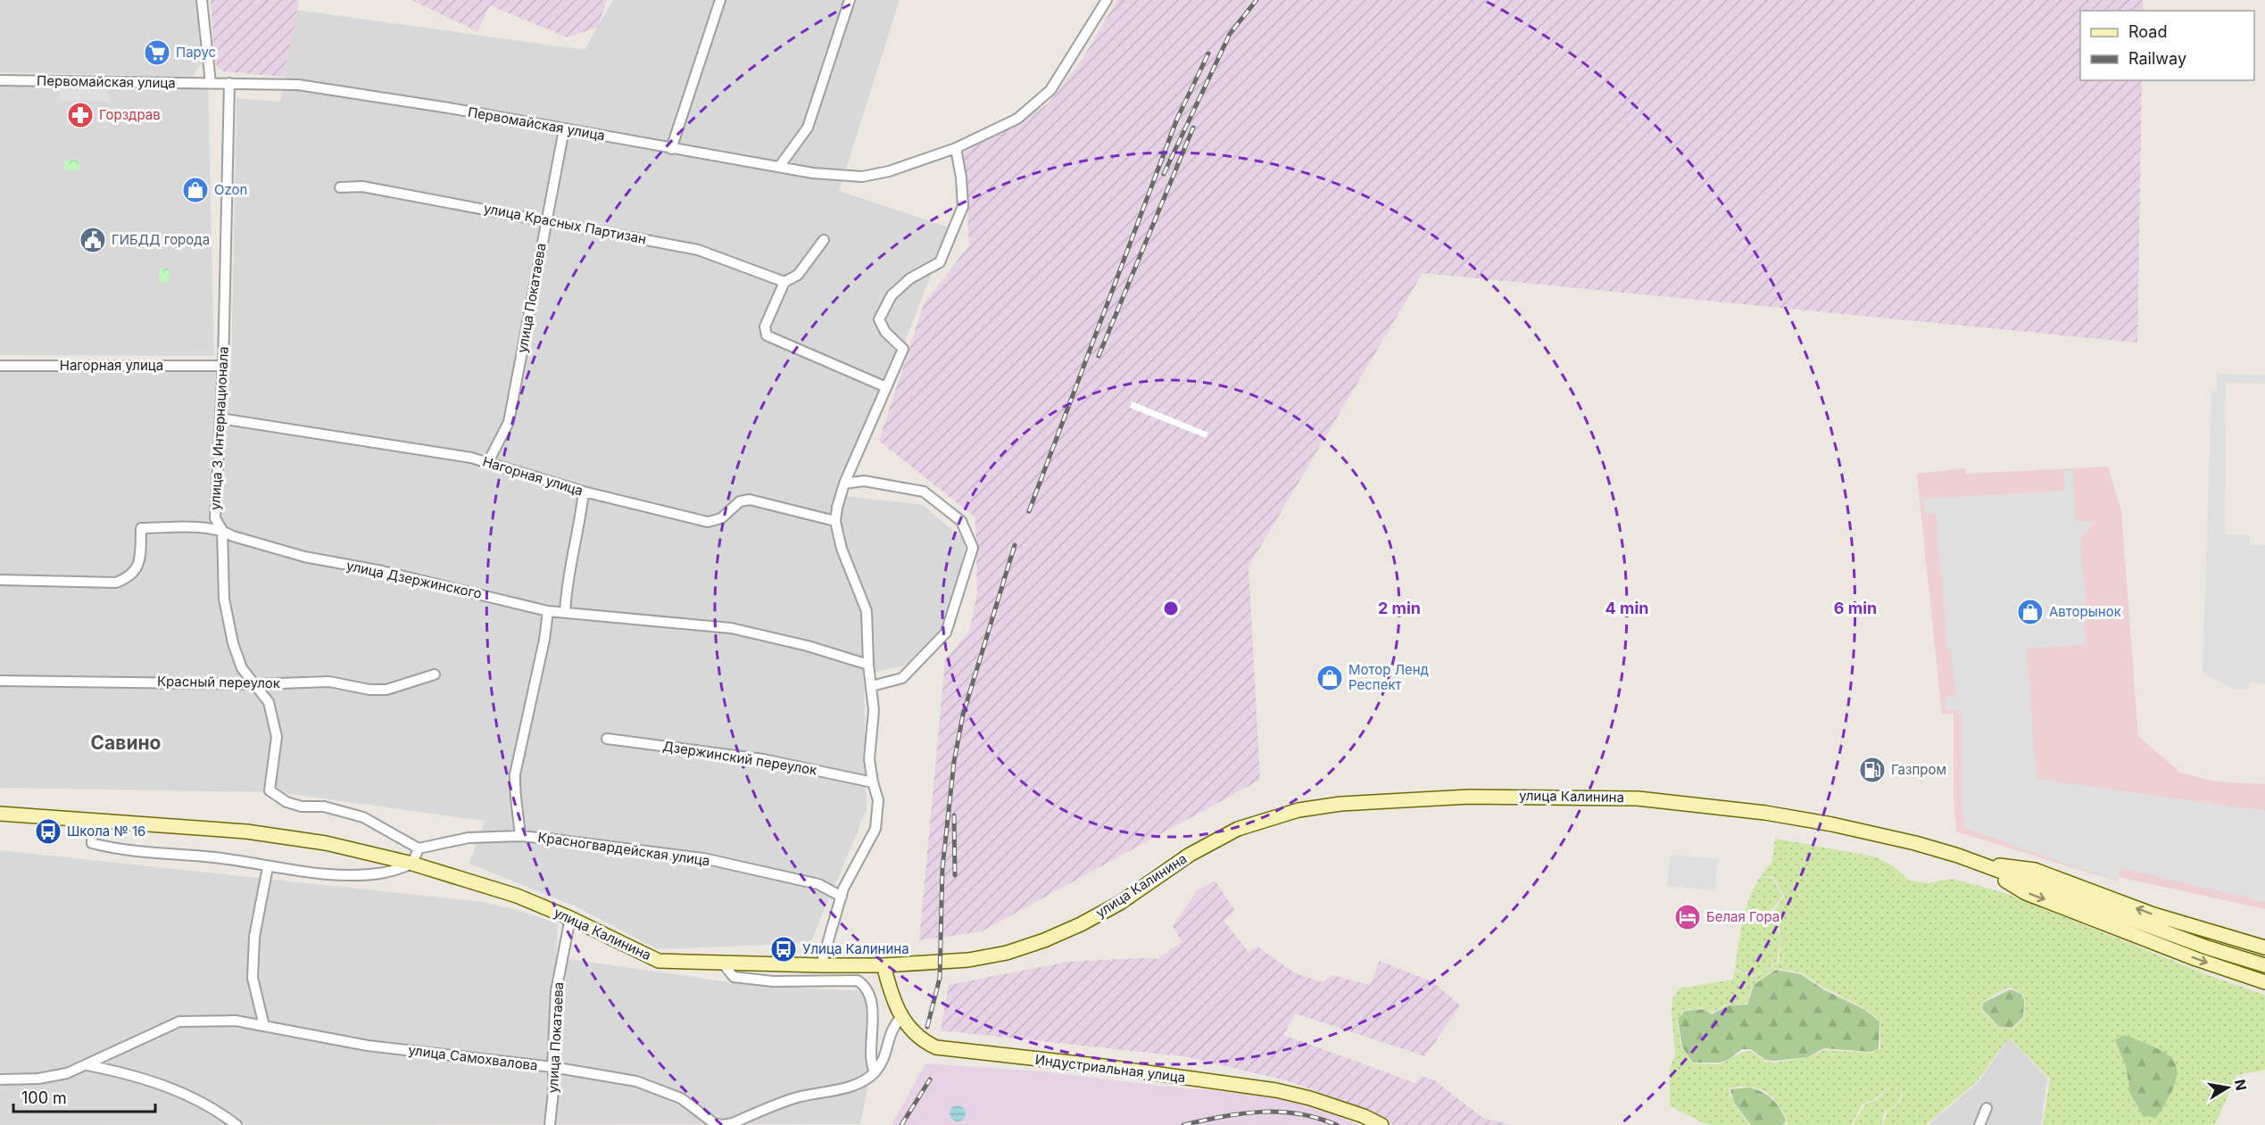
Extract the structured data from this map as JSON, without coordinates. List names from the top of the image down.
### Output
{
  "streets": {
    "main road": ["улица Калинина", "Индустриальная улица"],
    "street": [
      "Первомайская улица",
      "улица Красных Партизан",
      "улица Покатаева",
      "Нагорная улица",
      "улица 3 Интернационала",
      "улица Дзержинского",
      "Красный переулок",
      "Дзержинский переулок",
      "Красногвардейская улица",
      "улица Самохвалова"
    ]
  },
  "crossings": [
    ["Первомайская улица", "улица Покатаева"],
    ["Первомайская улица", "улица 3 Интернационала"],
    ["улица Красных Партизан", "улица Покатаева"],
    ["улица Покатаева", "Нагорная улица"],
    ["улица Покатаева", "улица Калинина"],
    ["улица Покатаева", "улица Самохвалова"],
    ["Нагорная улица", "улица 3 Интернационала"],
    ["улица 3 Интернационала", "улица Дзержинского"],
    ["улица 3 Интернационала", "Красный переулок"],
    ["улица 3 Интернационала", "Красногвардейская улица"],
    ["улица Калинина", "Индустриальная улица"]
  ],
  "districts": ["Савино"],
  "places": {
    "supermarket": ["Парус"],
    "pharmacy": ["Горздрав"],
    "shop": ["Ozon", "Авторынок", "Мотор Ленд Респект"],
    "public building": ["ГИБДД города"],
    "fuel station": ["Газпром"],
    "bus stop": ["Школа № 16", "Улица Калинина"],
    "hotel": ["Белая Гора"]
  },
  "legend": ["Road", "Railway"],
  "scale_bar": "100 m",
  "north": "right",
  "rings": ["2 min", "4 min", "6 min"]
}
